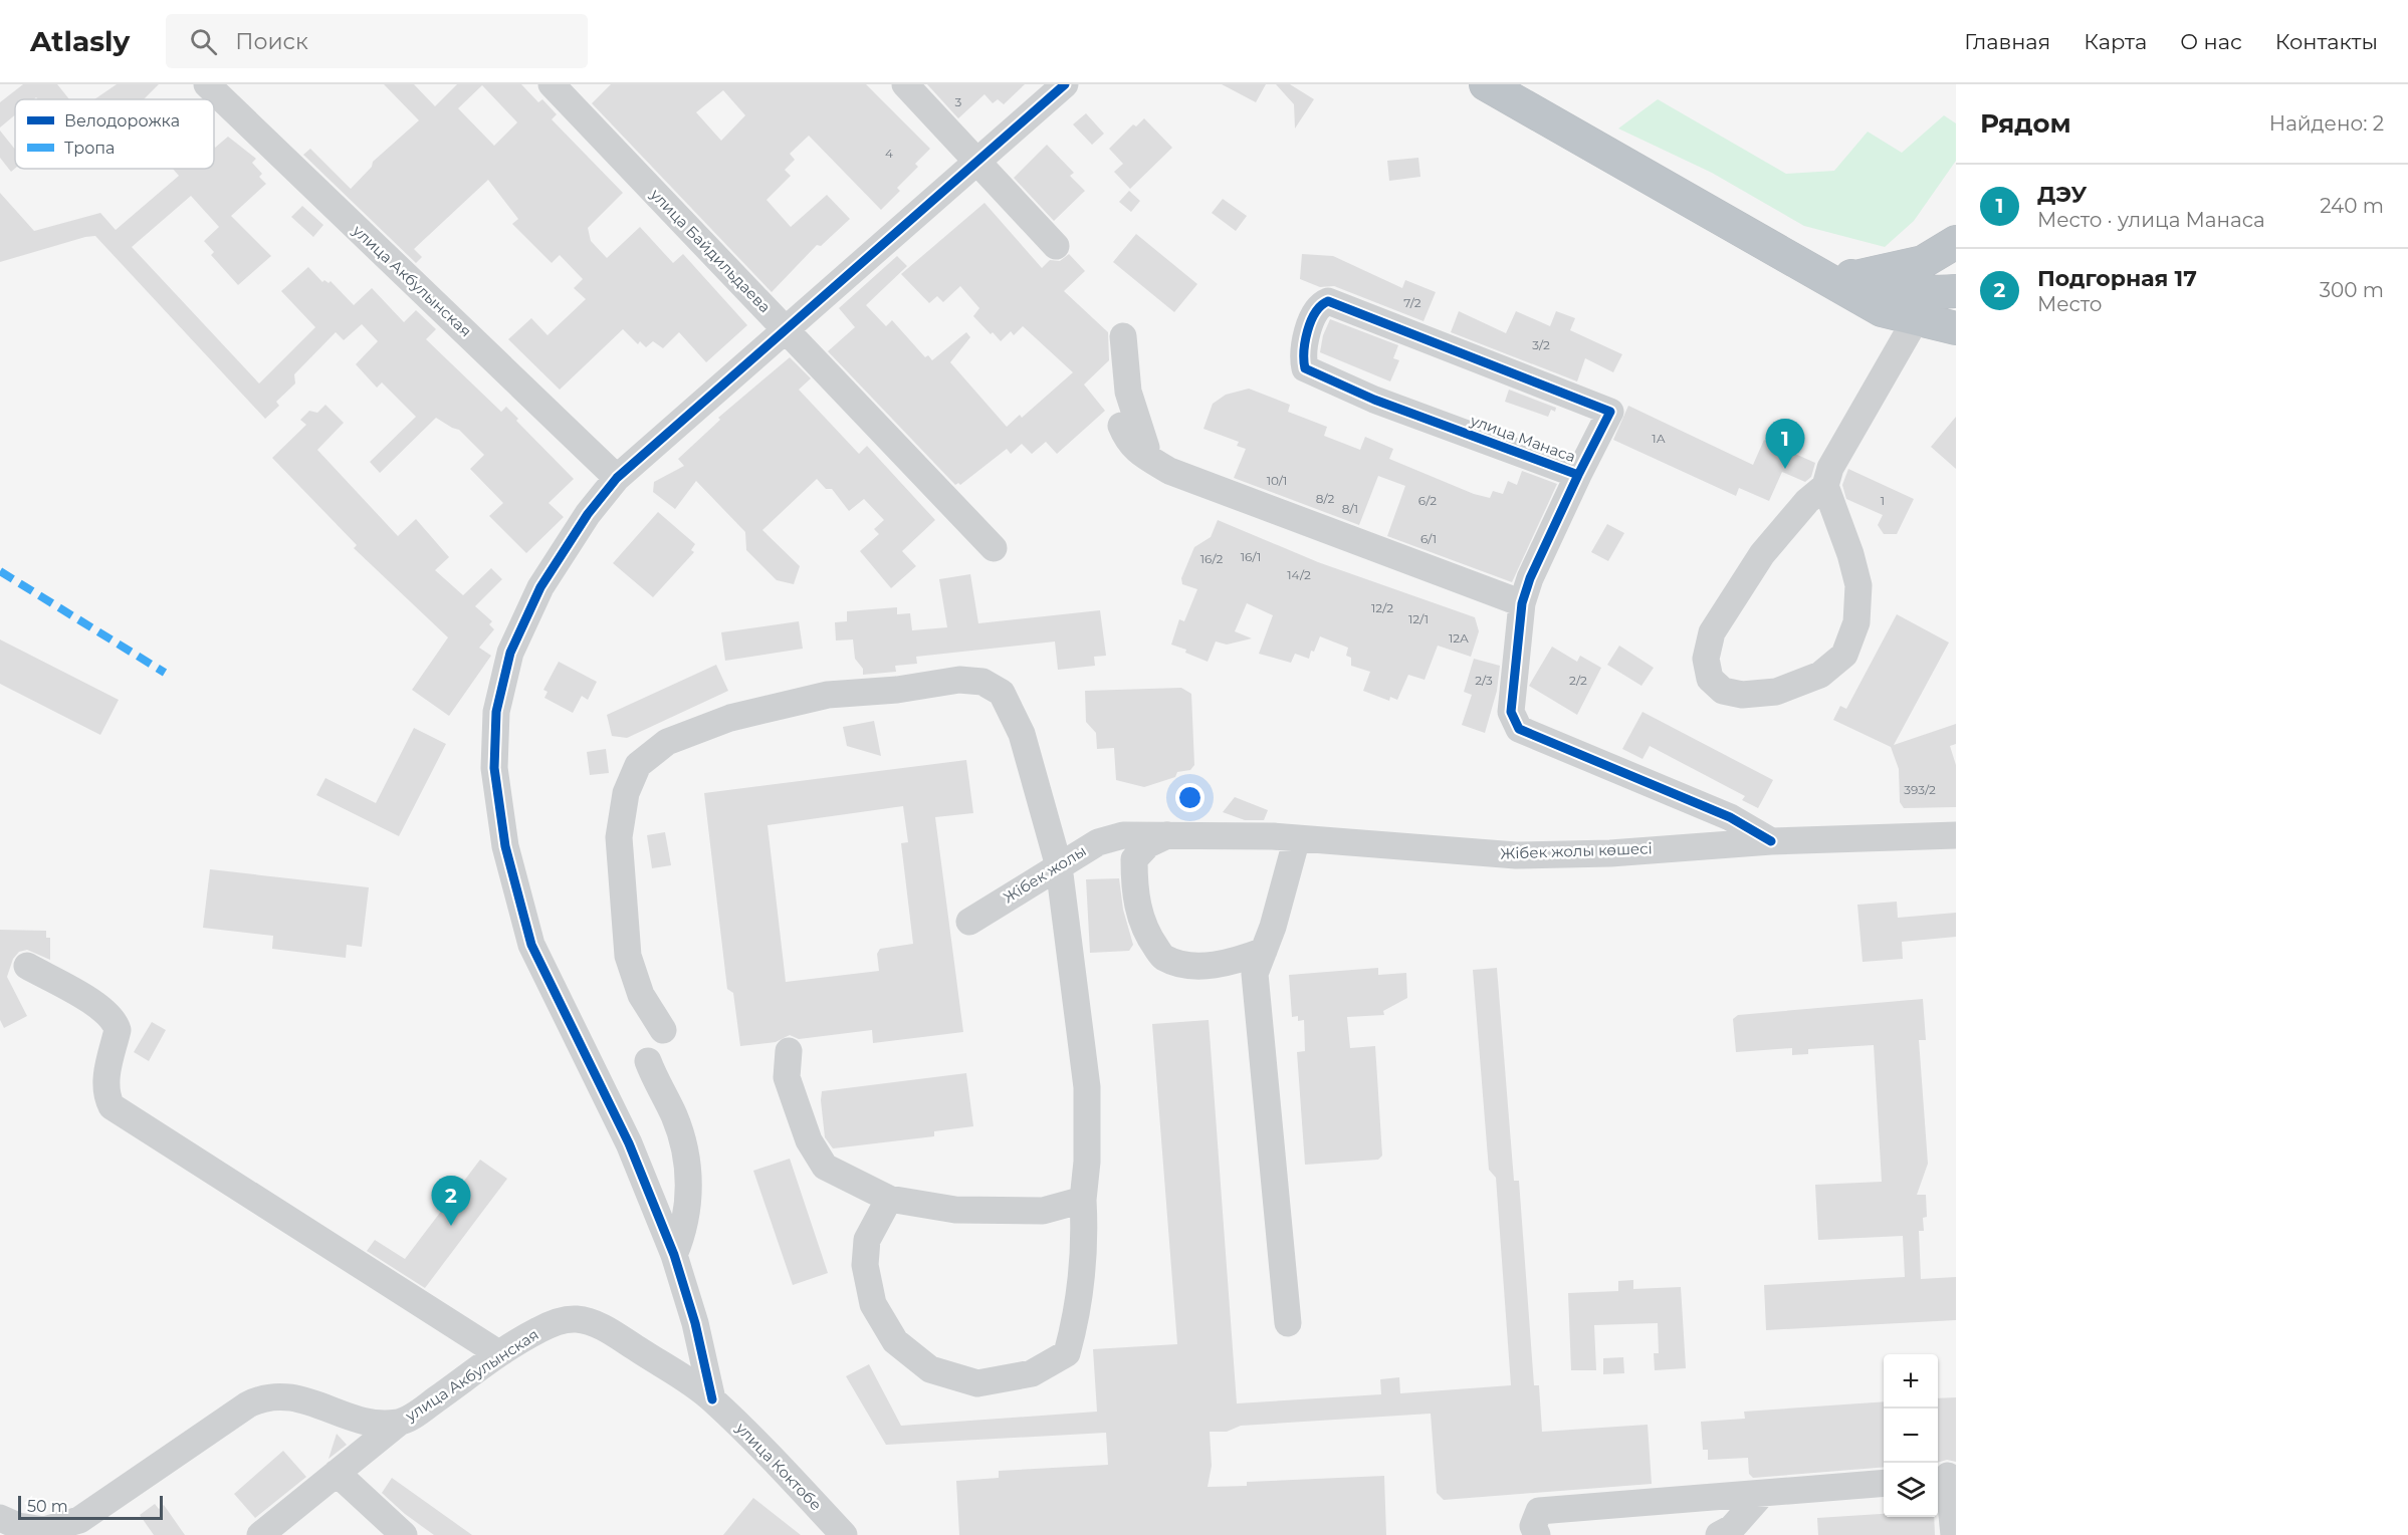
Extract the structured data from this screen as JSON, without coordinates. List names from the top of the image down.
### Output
{
  "streets": {
    "street": [
      "улица Байдильдаева",
      "улица Акбулынская",
      "улица Манаса",
      "Жібек жолы көшесі",
      "Жібек жолы",
      "улица Коктобе"
    ]
  },
  "crossings": [
    ["улица Акбулынская", "улица Коктобе"],
    ["улица Манаса", "Жібек жолы көшесі"],
    ["Жібек жолы көшесі", "Жібек жолы"]
  ],
  "house_numbers": [
    "3",
    "4",
    "7/2",
    "3/2",
    "1А",
    "10/1",
    "8/2",
    "6/2",
    "1",
    "8/1",
    "6/1",
    "16/1",
    "16/2",
    "14/2",
    "12/2",
    "12/1",
    "12А",
    "2/3",
    "2/2",
    "393/2"
  ],
  "legend": ["Велодорожка", "Тропа"],
  "scale_bar": "50 m",
  "page": {
    "header": "Atlasly",
    "search": "Поиск",
    "nav": [
      "Главная",
      "Карта",
      "О нас",
      "Контакты"
    ],
    "heading": ["Рядом", "Найдено: 2"],
    "list": [
      {
        "mark": "1",
        "name": "ДЭУ",
        "note": "Место · улица Манаса",
        "value": "240 m"
      },
      {
        "mark": "2",
        "name": "Подгорная 17",
        "note": "Место",
        "value": "300 m"
      }
    ],
    "pins": ["1", "2"],
    "map_buttons": ["+", "−"],
    "scale": "50 m"
  }
}
